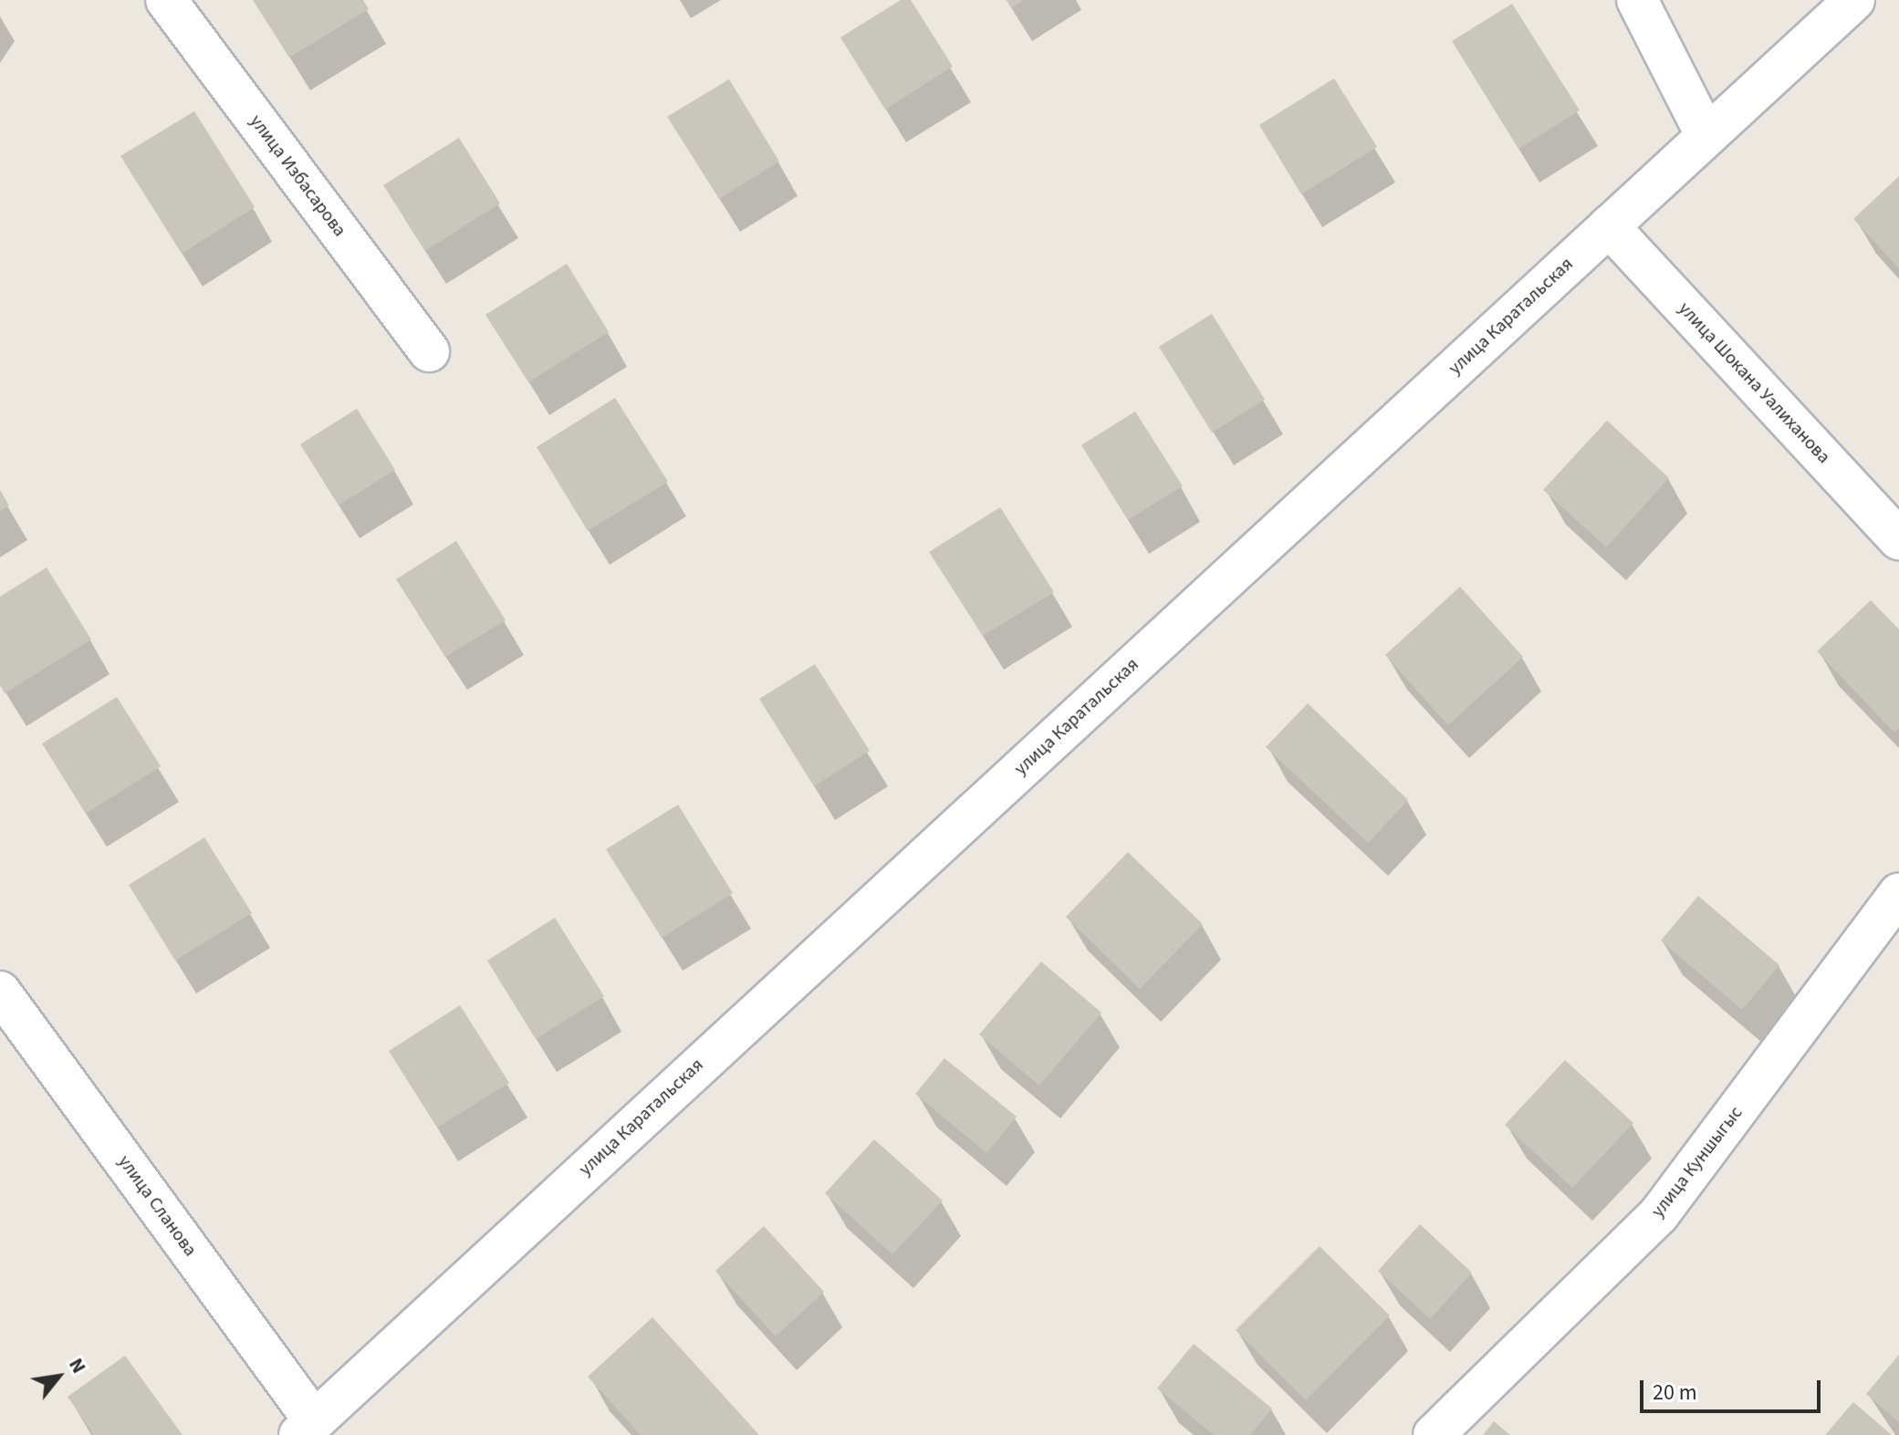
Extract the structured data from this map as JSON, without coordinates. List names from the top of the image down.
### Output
{
  "streets": {
    "street": [
      "улица Избасарова",
      "улица Каратальская",
      "улица Шокана Уалиханова",
      "улица Куншыгыс",
      "улица Сланова"
    ]
  },
  "crossings": [
    ["улица Каратальская", "улица Шокана Уалиханова"],
    ["улица Каратальская", "улица Сланова"]
  ],
  "scale_bar": "20 m",
  "north": "top right"
}
